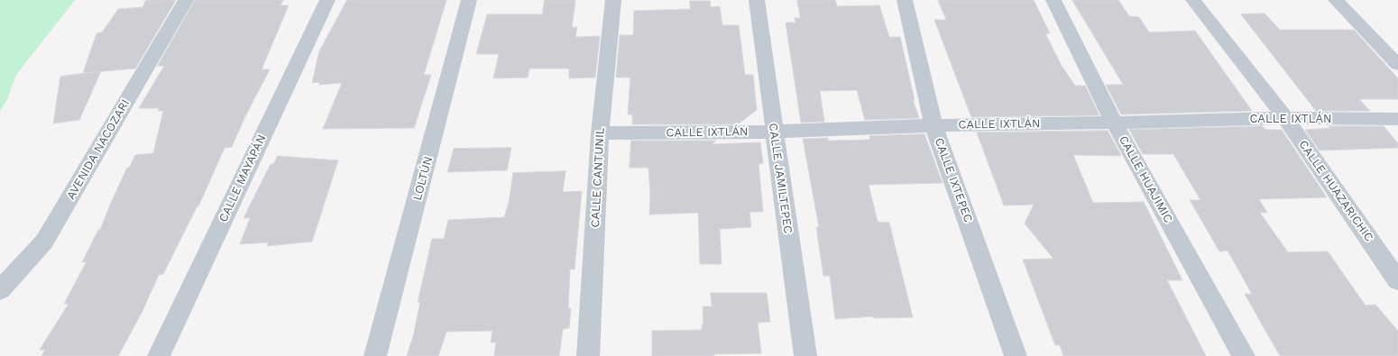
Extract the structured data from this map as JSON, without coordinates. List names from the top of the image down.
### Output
{
  "streets": {
    "street": [
      "CALLE IXTLÁN",
      "AVENIDA NACOZARI",
      "CALLE CANTUNIL",
      "CALLE MAYAPÁN",
      "LOLTÚN",
      "CALLE JAMILTEPEC",
      "CALLE HUAJIMIC",
      "CALLE IXTEPEC",
      "CALLE HUAZARICHIC"
    ]
  },
  "crossings": [
    ["CALLE IXTLÁN", "CALLE CANTUNIL"],
    ["CALLE IXTLÁN", "CALLE JAMILTEPEC"],
    ["CALLE IXTLÁN", "CALLE HUAJIMIC"],
    ["CALLE IXTLÁN", "CALLE IXTEPEC"],
    ["CALLE IXTLÁN", "CALLE HUAZARICHIC"]
  ]
}
